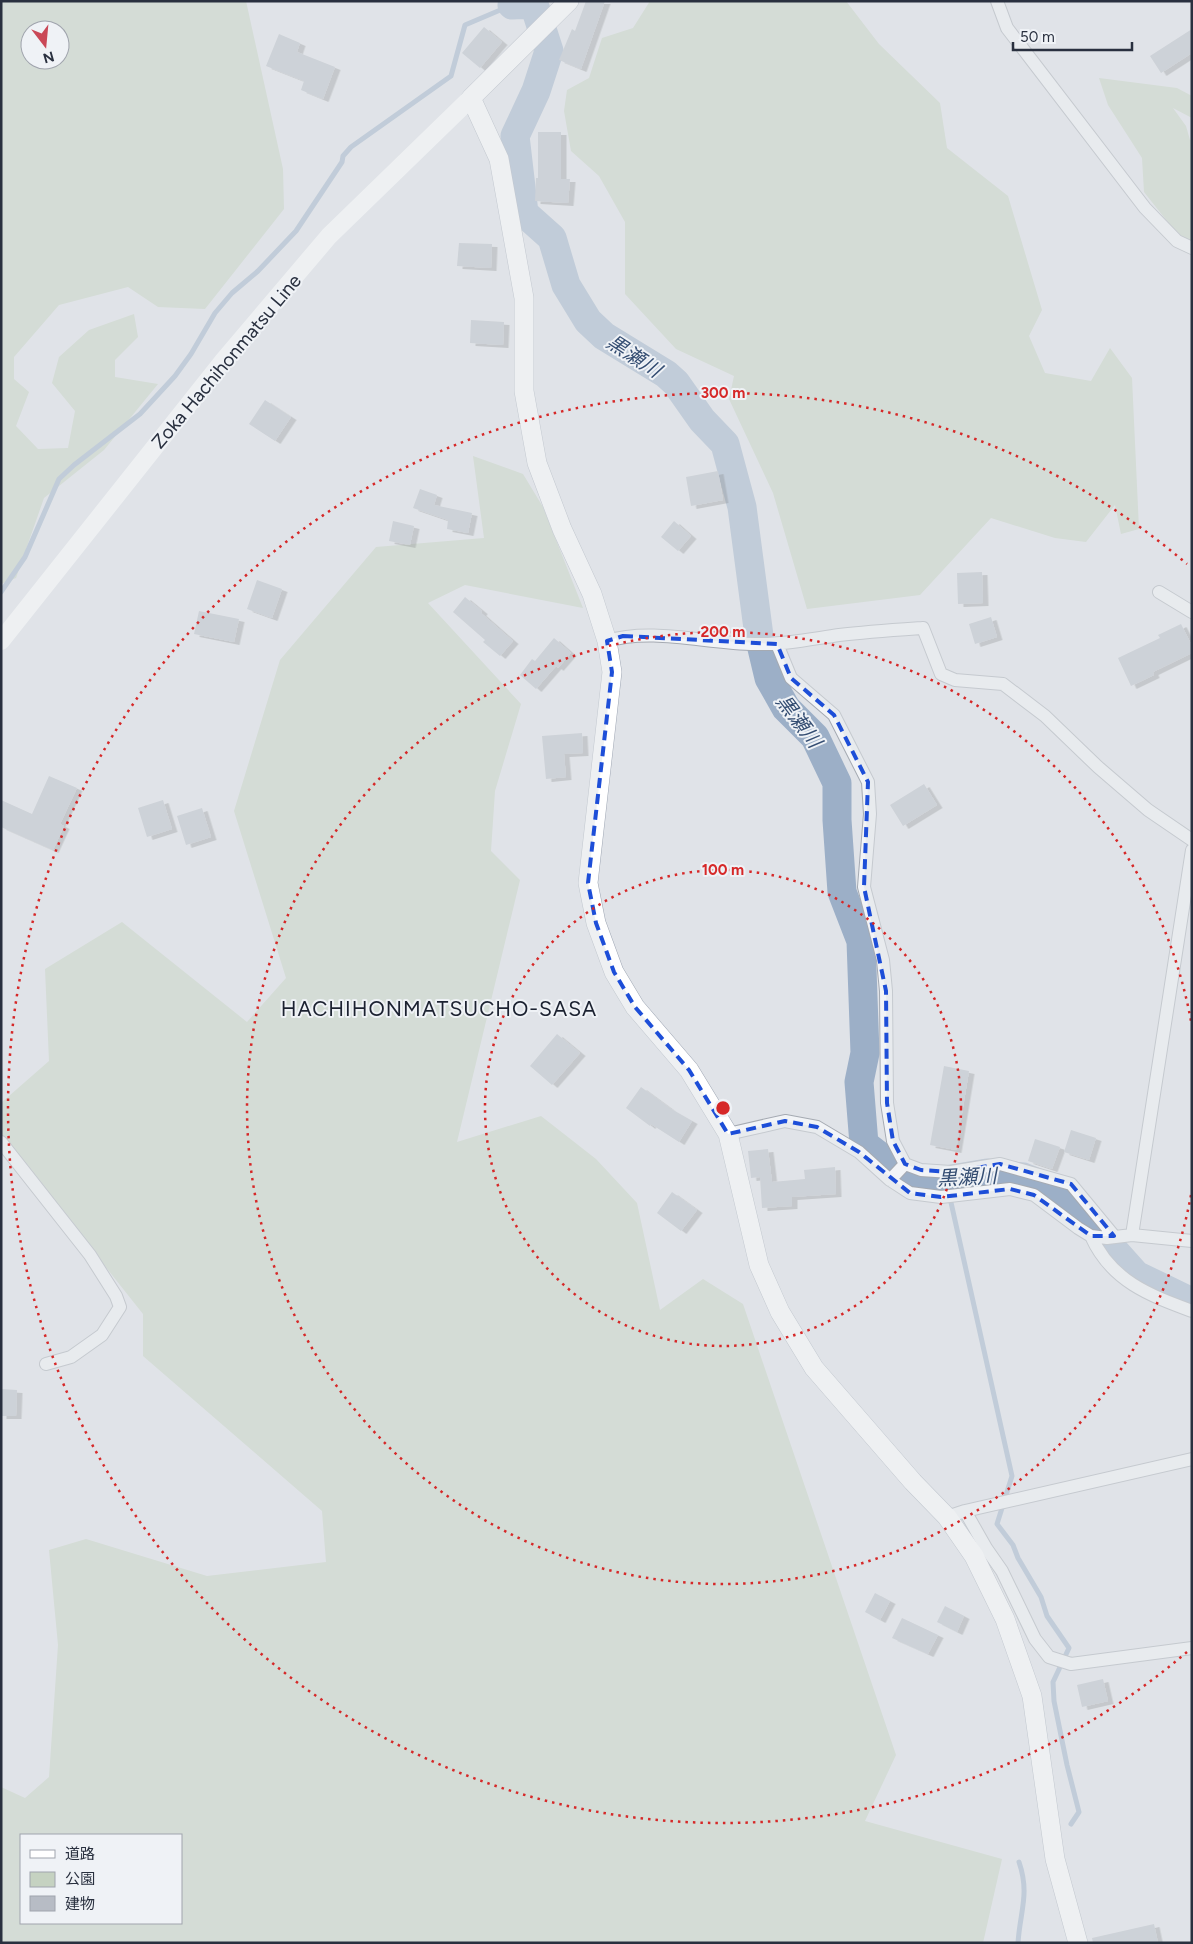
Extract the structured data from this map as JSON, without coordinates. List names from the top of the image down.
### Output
{
  "streets": {
    "main road": ["Zoka Hachihonmatsu Line"]
  },
  "districts": ["HACHIHONMATSUCHO-SASA"],
  "water": ["黒瀬川"],
  "legend": ["道路", "公園", "建物"],
  "scale_bar": "50 m",
  "north": "bottom",
  "rings": ["300 m", "200 m", "100 m"]
}
